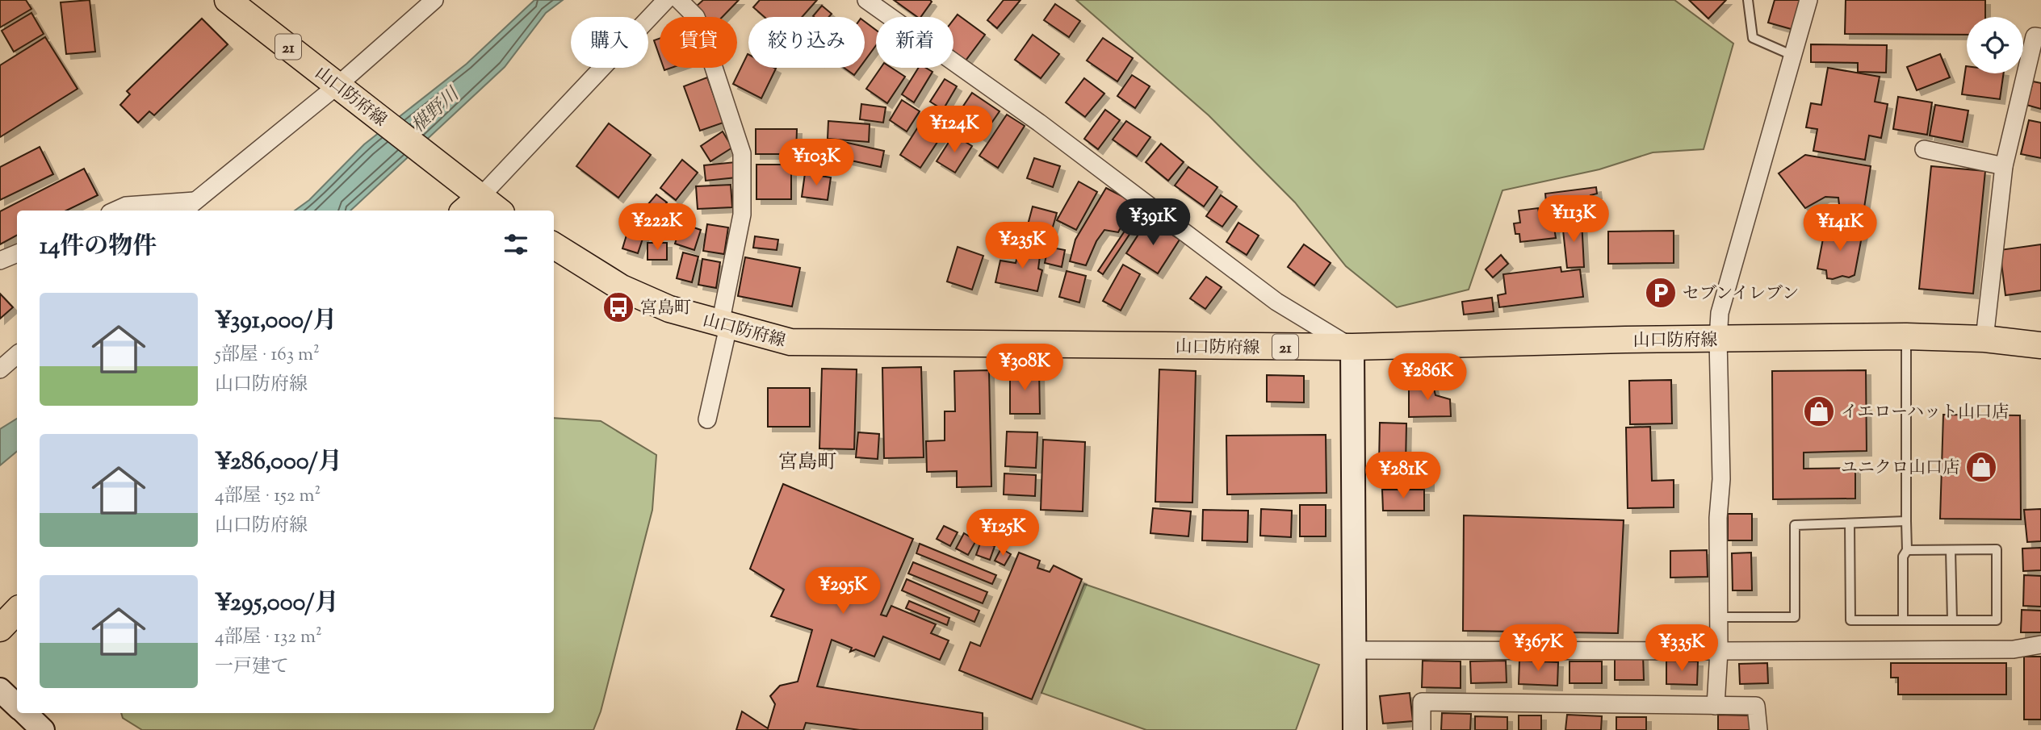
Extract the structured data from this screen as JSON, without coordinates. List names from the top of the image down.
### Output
{
  "streets": {
    "main road": ["21", "山口防府線"]
  },
  "districts": ["宮島町"],
  "water": ["椹野川"],
  "places": {
    "parking": ["セブンイレブン"],
    "bus stop": ["宮島町"],
    "shop": ["イエローハット山口店", "ユニクロ山口店"]
  },
  "page": {
    "chip": [
      "購入",
      "賃貸",
      "絞り込み",
      "新着"
    ],
    "price": [
      "¥124K",
      "¥103K",
      "¥113K",
      "¥391K",
      "¥222K",
      "¥141K",
      "¥235K",
      "¥308K",
      "¥286K",
      "¥281K",
      "¥125K",
      "¥295K",
      "¥367K",
      "¥335K"
    ],
    "heading": "14件の物件",
    "list": [
      {
        "name": "¥391,000/月",
        "note": "5部屋 · 163 m² · 山口防府線"
      },
      {
        "name": "¥286,000/月",
        "note": "4部屋 · 152 m² · 山口防府線"
      },
      {
        "name": "¥295,000/月",
        "note": "4部屋 · 132 m² · 一戸建て"
      }
    ]
  }
}
